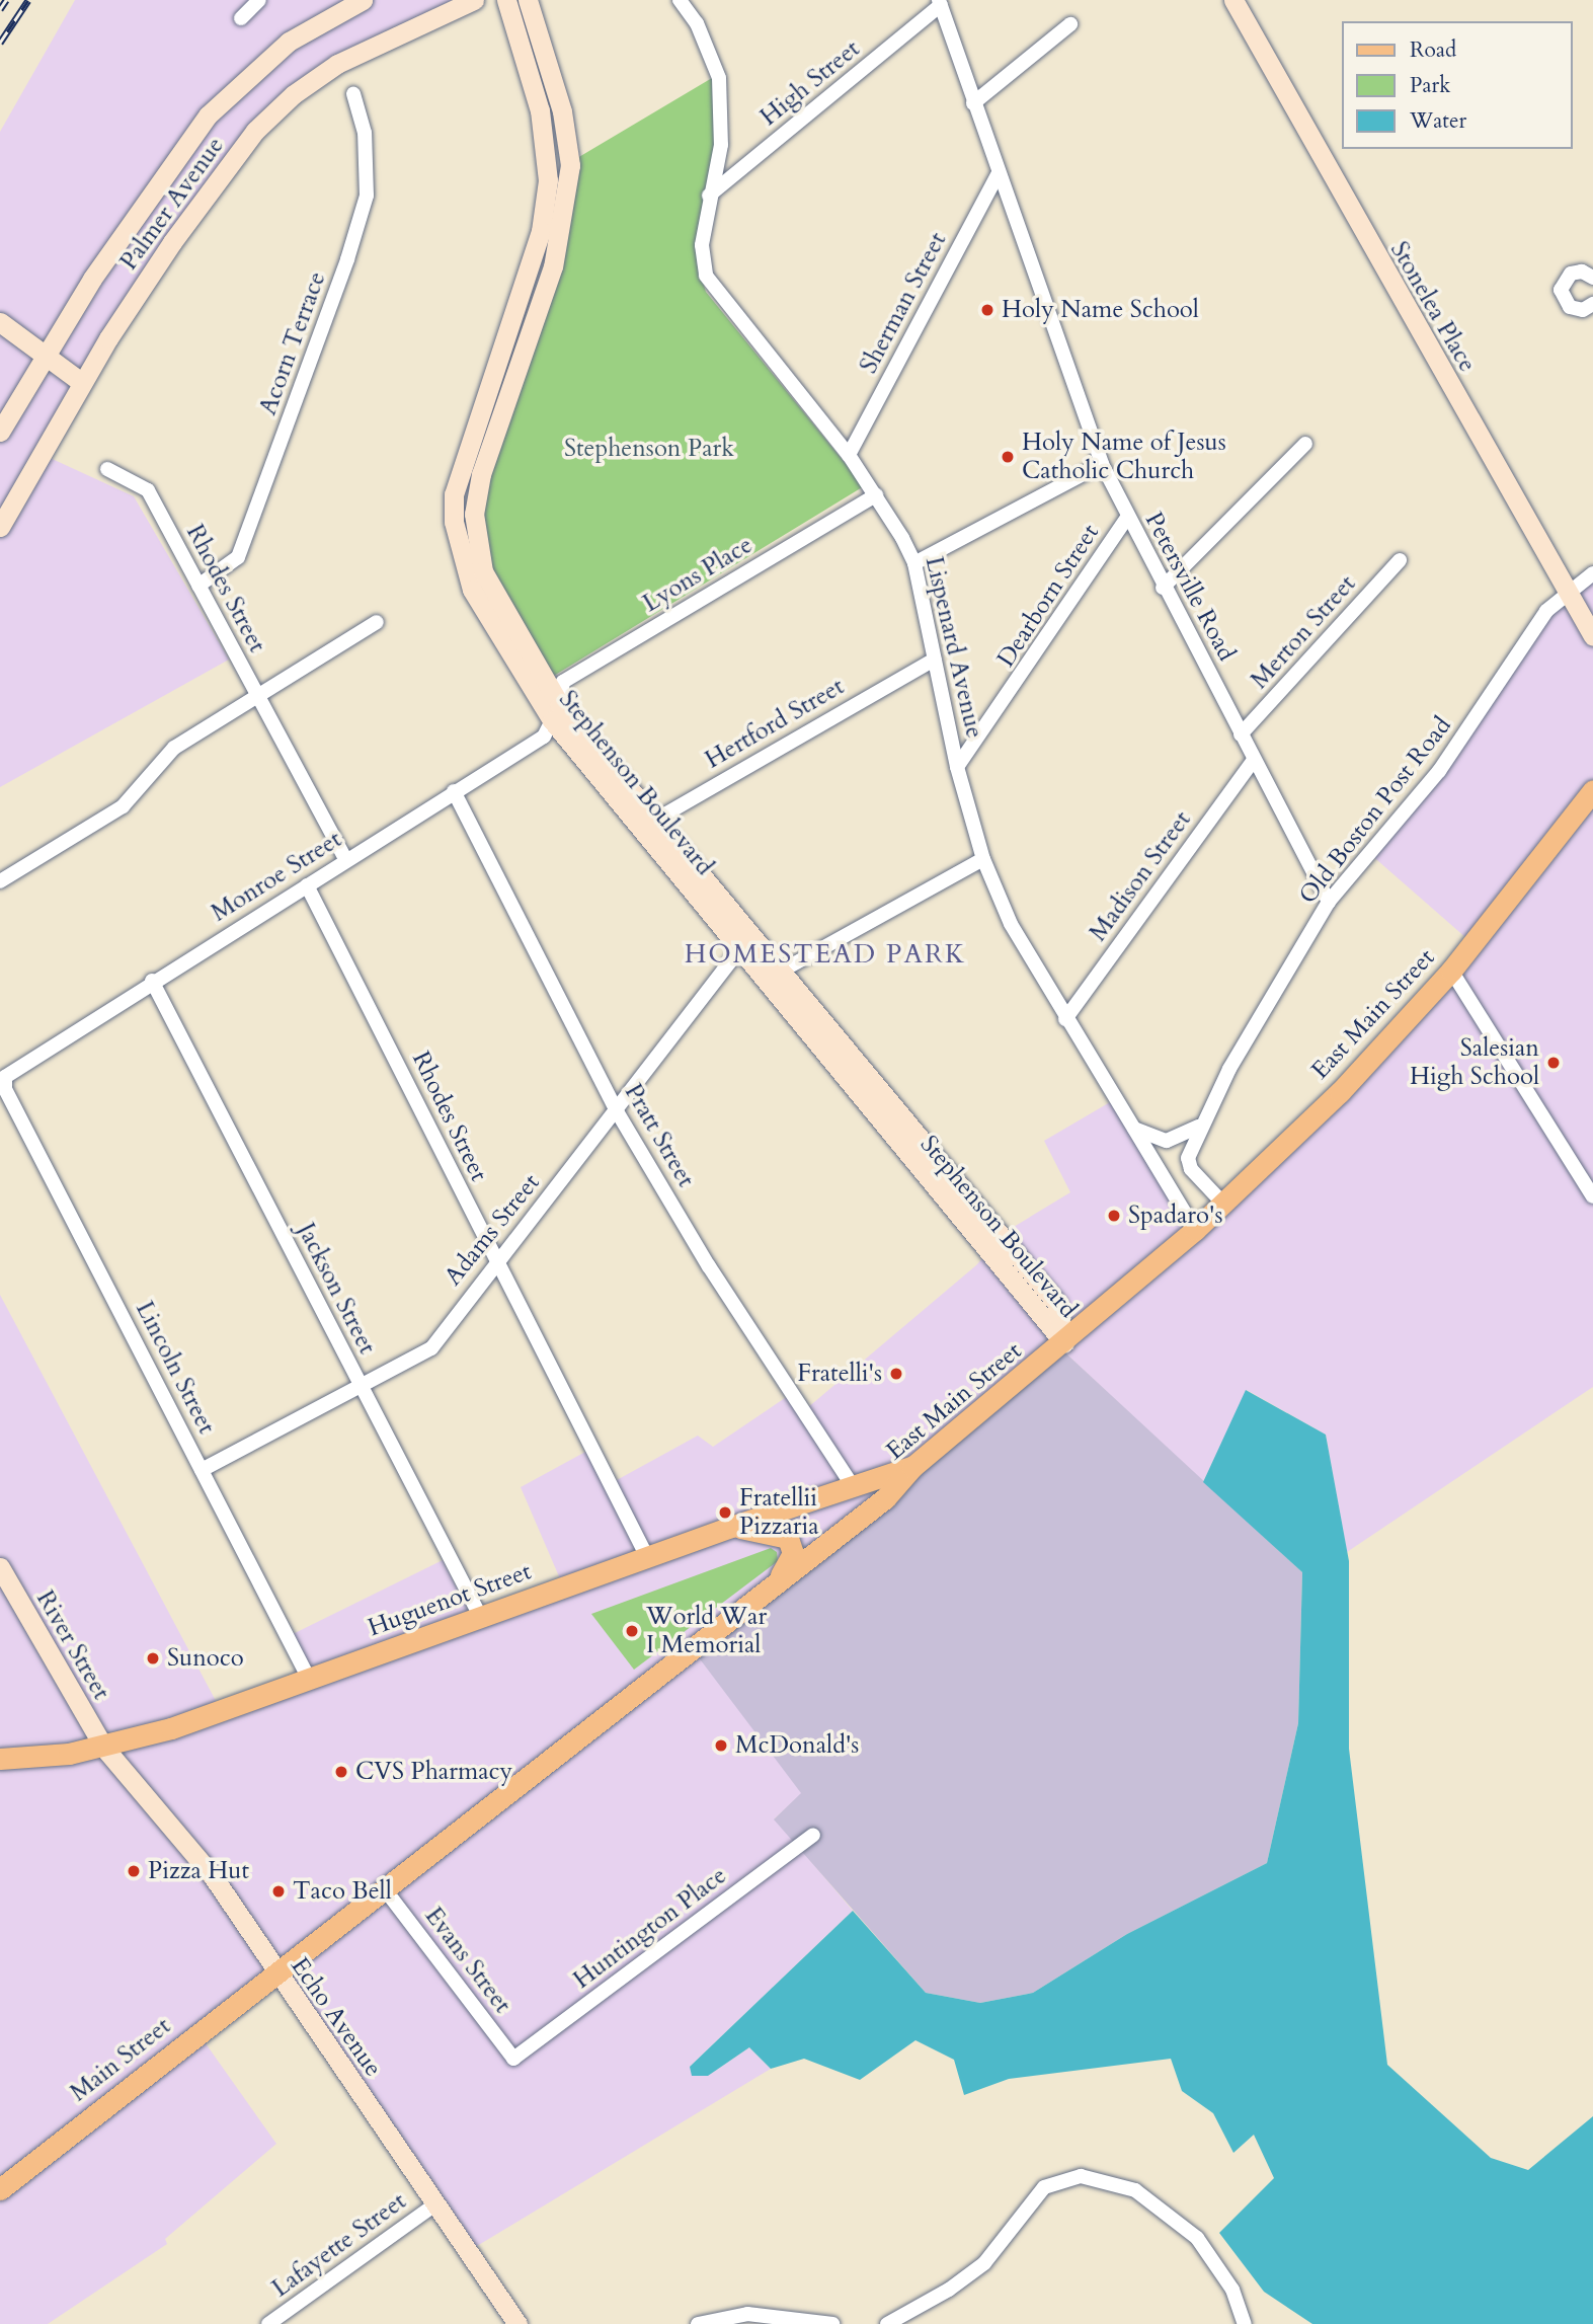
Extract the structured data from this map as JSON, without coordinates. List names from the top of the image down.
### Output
{
  "streets": {
    "main road": ["East Main Street", "Huguenot Street", "Main Street"],
    "street": [
      "High Street",
      "Palmer Avenue",
      "Sherman Street",
      "Stonelea Place",
      "Acorn Terrace",
      "Lyons Place",
      "Petersville Road",
      "Rhodes Street",
      "Dearborn Street",
      "Merton Street",
      "Lispenard Avenue",
      "Hertford Street",
      "Stephenson Boulevard",
      "Old Boston Post Road",
      "Monroe Street",
      "Madison Street",
      "Pratt Street",
      "Adams Street",
      "Jackson Street",
      "Lincoln Street",
      "River Street",
      "Huntington Place",
      "Evans Street",
      "Echo Avenue",
      "Lafayette Street"
    ]
  },
  "crossings": [
    ["High Street", "Petersville Road"],
    ["High Street", "Lispenard Avenue"],
    ["Sherman Street", "Petersville Road"],
    ["Sherman Street", "Lispenard Avenue"],
    ["Stonelea Place", "Old Boston Post Road"],
    ["Acorn Terrace", "Rhodes Street"],
    ["Lyons Place", "Lispenard Avenue"],
    ["Lyons Place", "Stephenson Boulevard"],
    ["Lyons Place", "Monroe Street"],
    ["Petersville Road", "Dearborn Street"],
    ["Petersville Road", "Merton Street"],
    ["Petersville Road", "Old Boston Post Road"],
    ["Petersville Road", "Madison Street"],
    ["Rhodes Street", "Monroe Street"],
    ["Rhodes Street", "Adams Street"],
    ["Rhodes Street", "Huguenot Street"],
    ["Dearborn Street", "Lispenard Avenue"],
    ["Lispenard Avenue", "Hertford Street"],
    ["Lispenard Avenue", "Madison Street"],
    ["Lispenard Avenue", "East Main Street"],
    ["Hertford Street", "Stephenson Boulevard"],
    ["Stephenson Boulevard", "Monroe Street"],
    ["Stephenson Boulevard", "East Main Street"],
    ["Stephenson Boulevard", "Adams Street"],
    ["Old Boston Post Road", "East Main Street"],
    ["Monroe Street", "Pratt Street"],
    ["Monroe Street", "Jackson Street"],
    ["Monroe Street", "Lincoln Street"],
    ["East Main Street", "Huguenot Street"],
    ["East Main Street", "Evans Street"],
    ["East Main Street", "Echo Avenue"],
    ["East Main Street", "Main Street"],
    ["Pratt Street", "Adams Street"],
    ["Pratt Street", "Huguenot Street"],
    ["Adams Street", "Jackson Street"],
    ["Adams Street", "Lincoln Street"],
    ["Jackson Street", "Huguenot Street"],
    ["Lincoln Street", "Huguenot Street"],
    ["Huguenot Street", "River Street"],
    ["Huguenot Street", "Echo Avenue"],
    ["River Street", "Echo Avenue"],
    ["Huntington Place", "Evans Street"],
    ["Echo Avenue", "Main Street"],
    ["Echo Avenue", "Lafayette Street"]
  ],
  "districts": ["HOMESTEAD PARK"],
  "parks": ["Stephenson Park"],
  "places": [
    "Holy Name School",
    "Holy Name of Jesus Catholic Church",
    "Salesian High School",
    "Spadaro's",
    "Fratelli's",
    "Fratellii Pizzaria",
    "World War I Memorial",
    "Sunoco",
    "McDonald's",
    "CVS Pharmacy",
    "Pizza Hut",
    "Taco Bell"
  ],
  "legend": ["Road", "Park", "Water"]
}
